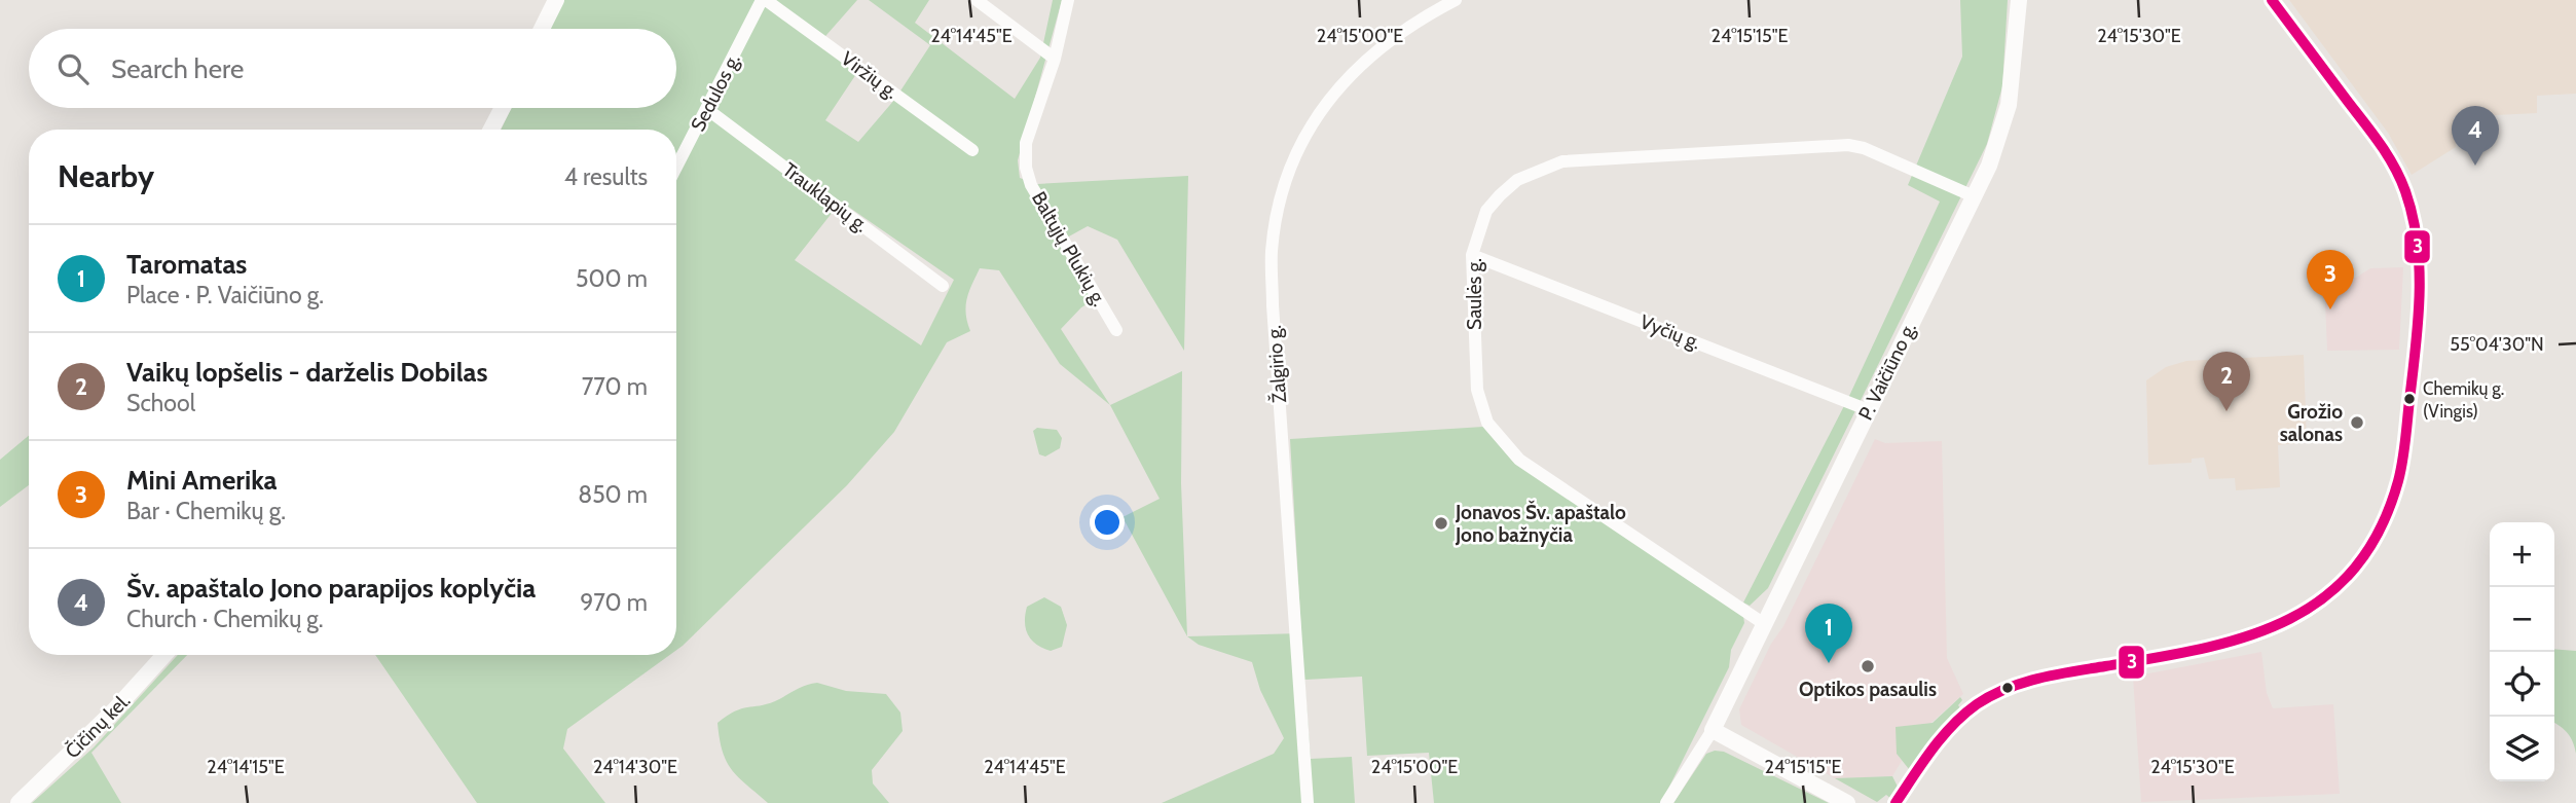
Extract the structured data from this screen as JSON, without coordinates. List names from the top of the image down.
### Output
{
  "streets": {
    "main road": ["P. Vaičiūno g.", "Čičinų kel."],
    "street": [
      "Viržių g.",
      "Sedulos g.",
      "Trauklapių g.",
      "Baltųjų Plukių g.",
      "Saulės g.",
      "Vyčių g.",
      "Žalgirio g."
    ]
  },
  "crossings": [
    ["Viržių g.", "Sedulos g."],
    ["Sedulos g.", "Trauklapių g."],
    ["Saulės g.", "Vyčių g."],
    ["Saulės g.", "P. Vaičiūno g."],
    ["Vyčių g.", "P. Vaičiūno g."]
  ],
  "places": [
    "Chemikų g. (Vingis)",
    "Grožio salonas",
    "Jonavos Šv. apaštalo Jono bažnyčia",
    "Optikos pasaulis"
  ],
  "lines": ["transit line 3"],
  "page": {
    "search": "Search here",
    "pins": [
      "4",
      "3",
      "2",
      "1"
    ],
    "heading": ["Nearby", "4 results"],
    "list": [
      {
        "mark": "1",
        "name": "Taromatas",
        "note": "Place · P. Vaičiūno g.",
        "value": "500 m"
      },
      {
        "mark": "2",
        "name": "Vaikų lopšelis - darželis Dobilas",
        "note": "School",
        "value": "770 m"
      },
      {
        "mark": "3",
        "name": "Mini Amerika",
        "note": "Bar · Chemikų g.",
        "value": "850 m"
      },
      {
        "mark": "4",
        "name": "Šv. apaštalo Jono parapijos koplyčia",
        "note": "Church · Chemikų g.",
        "value": "970 m"
      }
    ],
    "map_buttons": ["+", "−"]
  },
  "coordinates": [
    "24°14'45\"E",
    "24°15'00\"E",
    "24°15'15\"E",
    "24°15'30\"E",
    "55°04'30\"N",
    "24°14'15\"E",
    "24°14'30\"E"
  ]
}
